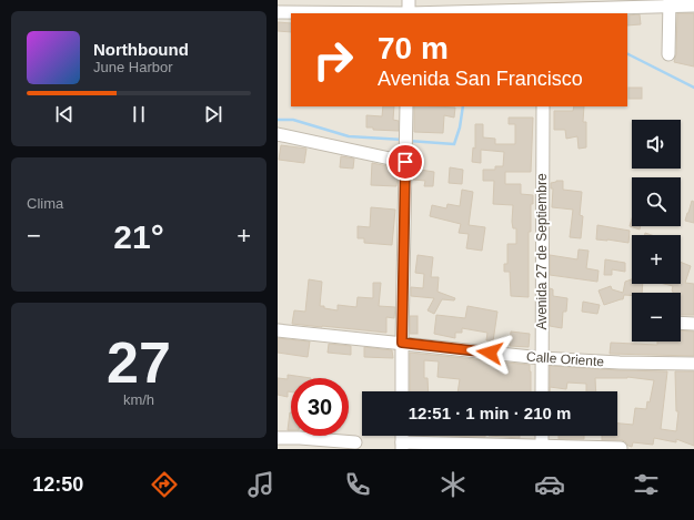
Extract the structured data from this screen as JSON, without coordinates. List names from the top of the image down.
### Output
{
  "streets": {
    "street": ["Avenida 27 de Septiembre", "Calle Oriente"]
  },
  "crossings": [
    ["Avenida 27 de Septiembre", "Calle Oriente"]
  ],
  "page": {
    "turn": ["70 m", "Avenida San Francisco"],
    "song": ["Northbound", "June Harbor"],
    "map_buttons": ["+", "−"],
    "tile": [
      "Clima",
      ["27", "km/h"]
    ],
    "heat": ["−", "21°", "+"],
    "limit": "30",
    "trip": "12:51 · 1 min · 210 m",
    "tabs": "12:50"
  }
}
